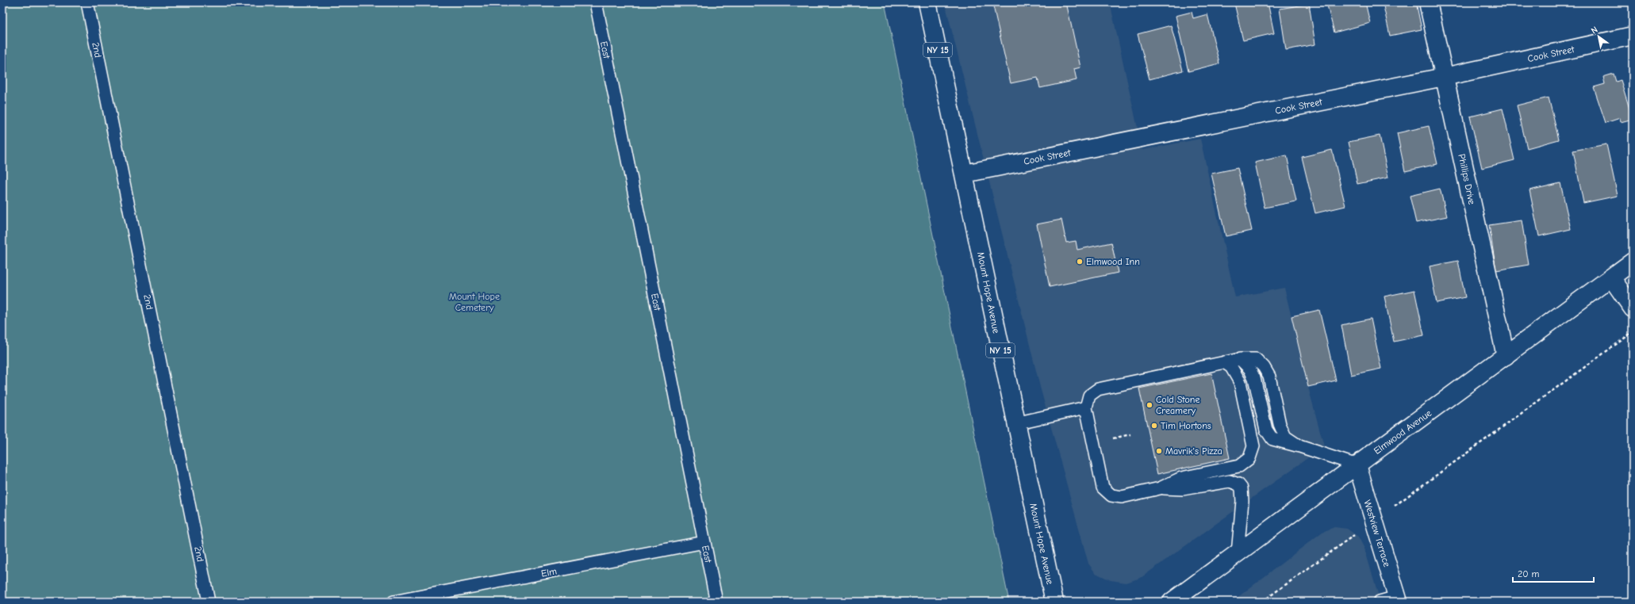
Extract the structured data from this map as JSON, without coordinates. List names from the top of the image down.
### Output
{
  "streets": {
    "street": [
      "NY 15",
      "Cook Street",
      "Phillips Drive",
      "Mount Hope Avenue",
      "Elmwood Avenue",
      "Westview Terrace"
    ],
    "lane": ["2nd", "East", "Elm"]
  },
  "crossings": [
    ["East", "Elm"],
    ["Cook Street", "Phillips Drive"],
    ["Cook Street", "Mount Hope Avenue"],
    ["Phillips Drive", "Elmwood Avenue"],
    ["Elmwood Avenue", "Westview Terrace"]
  ],
  "parks": ["Mount Hope Cemetery"],
  "places": [
    "Elmwood Inn",
    "Cold Stone Creamery",
    "Tim Hortons",
    "Mavrik's Pizza"
  ],
  "scale_bar": "20 m",
  "north": "top left"
}
